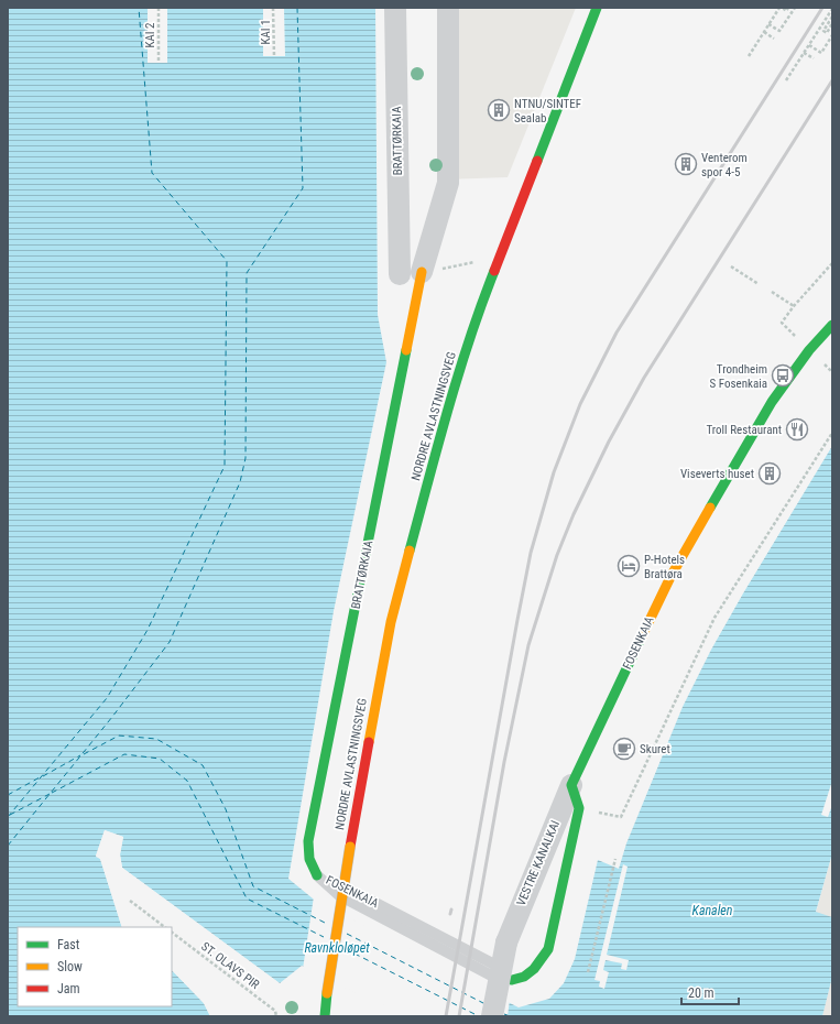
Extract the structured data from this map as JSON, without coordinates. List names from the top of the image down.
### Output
{
  "streets": {
    "main road": ["BRATTØRKAIA", "NORDRE AVLASTNINGSVEG", "FOSENKAIA"],
    "street": ["VESTRE KANALKAI"],
    "path": ["KAI 1", "KAI 2", "ST. OLAVS PIR"]
  },
  "crossings": [
    ["BRATTØRKAIA", "FOSENKAIA"],
    ["FOSENKAIA", "VESTRE KANALKAI"]
  ],
  "water": ["Kanalen", "Ravnkloløpet"],
  "places": {
    "building": ["NTNU/SINTEF Sealab", "Venterom spor 4-5", "Viseverts huset"],
    "bus stop": ["Trondheim S Fosenkaia"],
    "restaurant": ["Troll Restaurant"],
    "hotel": ["P-Hotels Brattøra"],
    "cafe": ["Skuret"]
  },
  "legend": ["Fast", "Slow", "Jam"],
  "scale_bar": "20 m"
}
